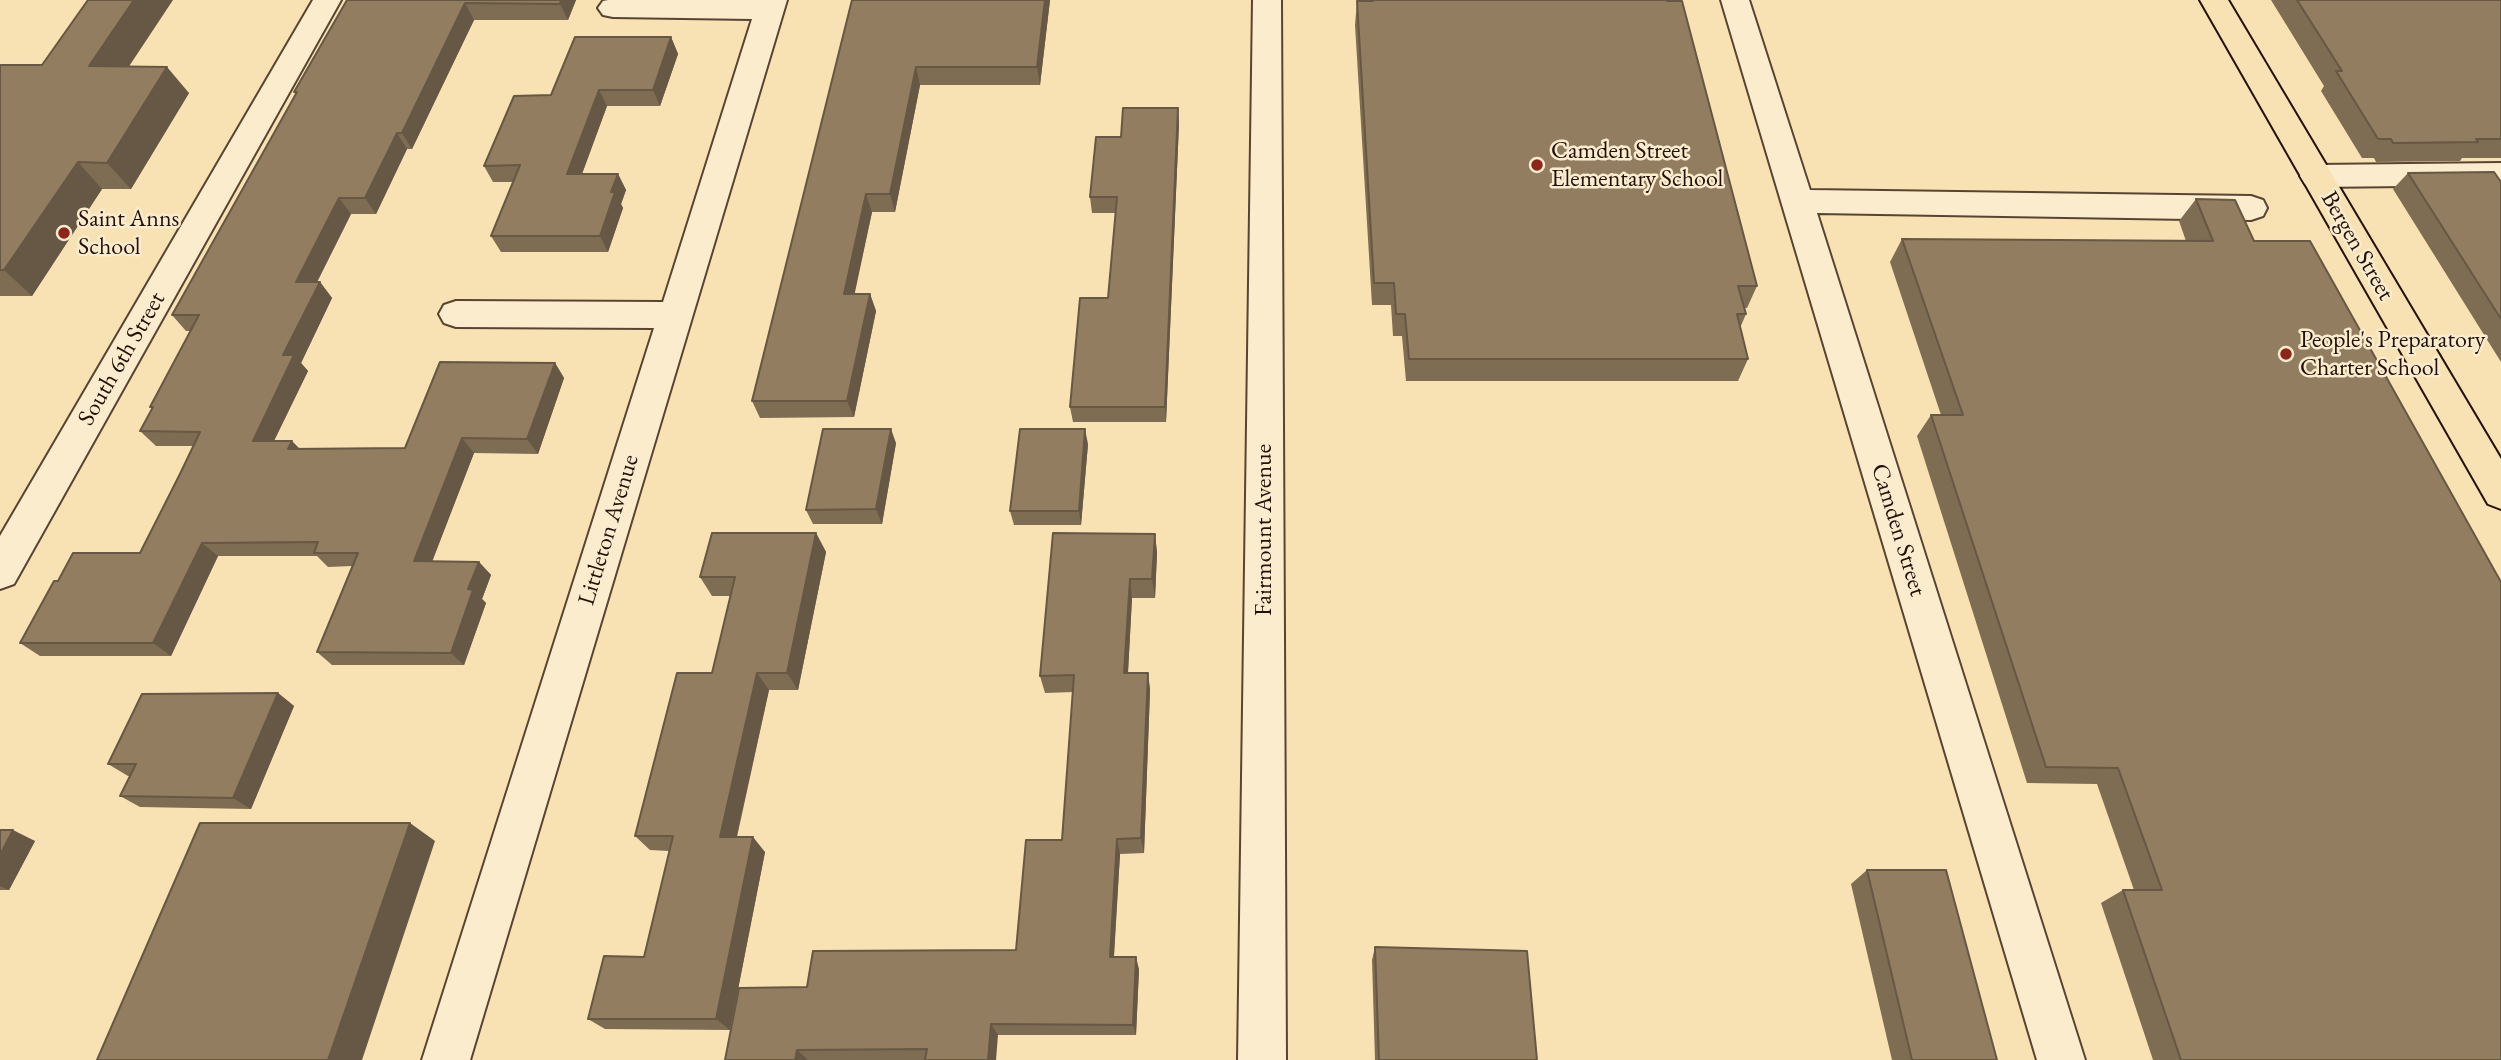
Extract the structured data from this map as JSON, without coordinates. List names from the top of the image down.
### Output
{
  "streets": {
    "main road": ["Bergen Street"],
    "street": [
      "South 6th Street",
      "Littleton Avenue",
      "Fairmount Avenue",
      "Camden Street"
    ]
  },
  "places": ["Camden Street Elementary School", "Saint Anns School", "People's Preparatory Charter School"]
}
